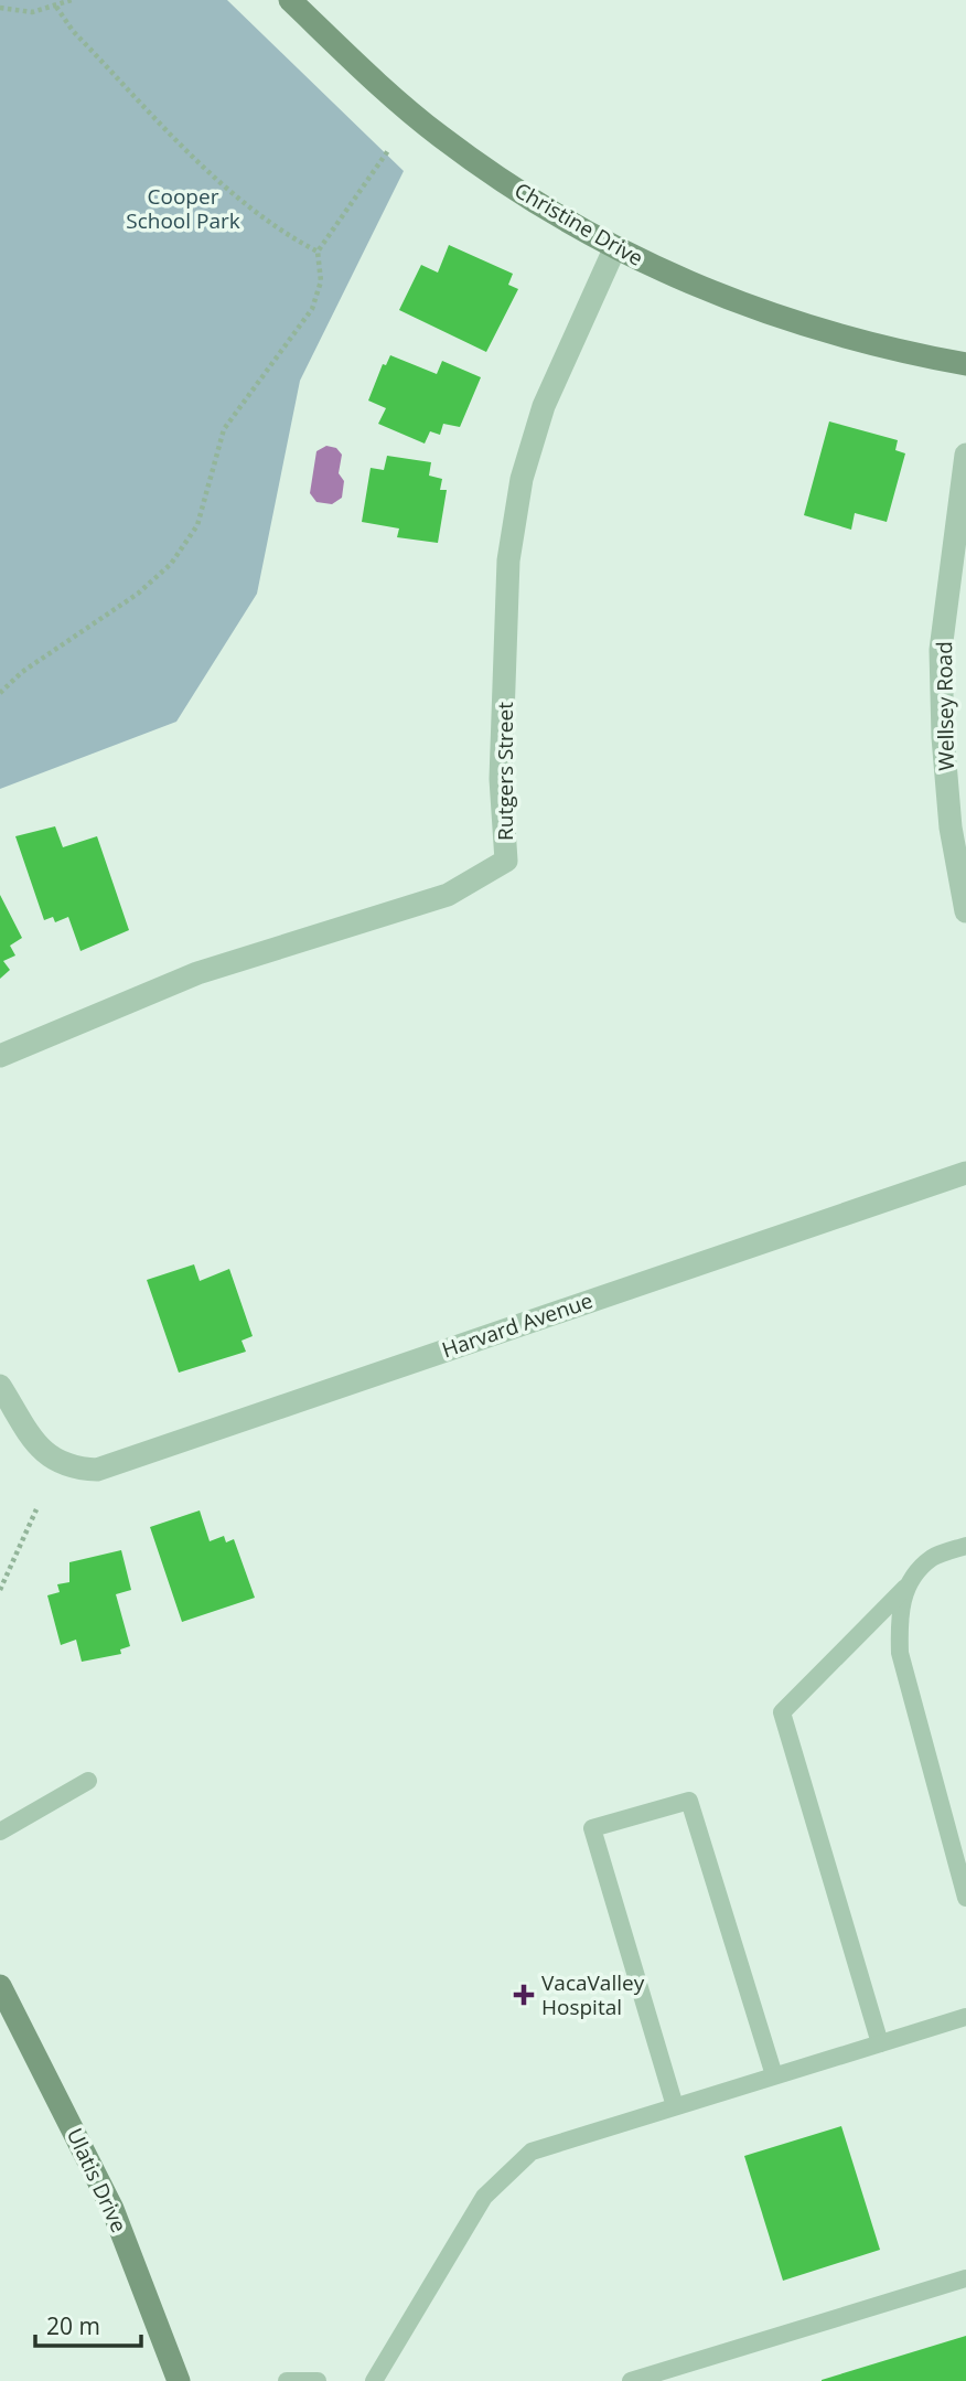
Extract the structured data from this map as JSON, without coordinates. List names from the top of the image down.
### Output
{
  "streets": {
    "street": [
      "Christine Drive",
      "Wellsey Road",
      "Rutgers Street",
      "Harvard Avenue",
      "Ulatis Drive"
    ]
  },
  "crossings": [
    ["Christine Drive", "Rutgers Street"]
  ],
  "parks": ["Cooper School Park"],
  "places": {
    "health": ["VacaValley Hospital"]
  },
  "scale_bar": "20 m"
}
